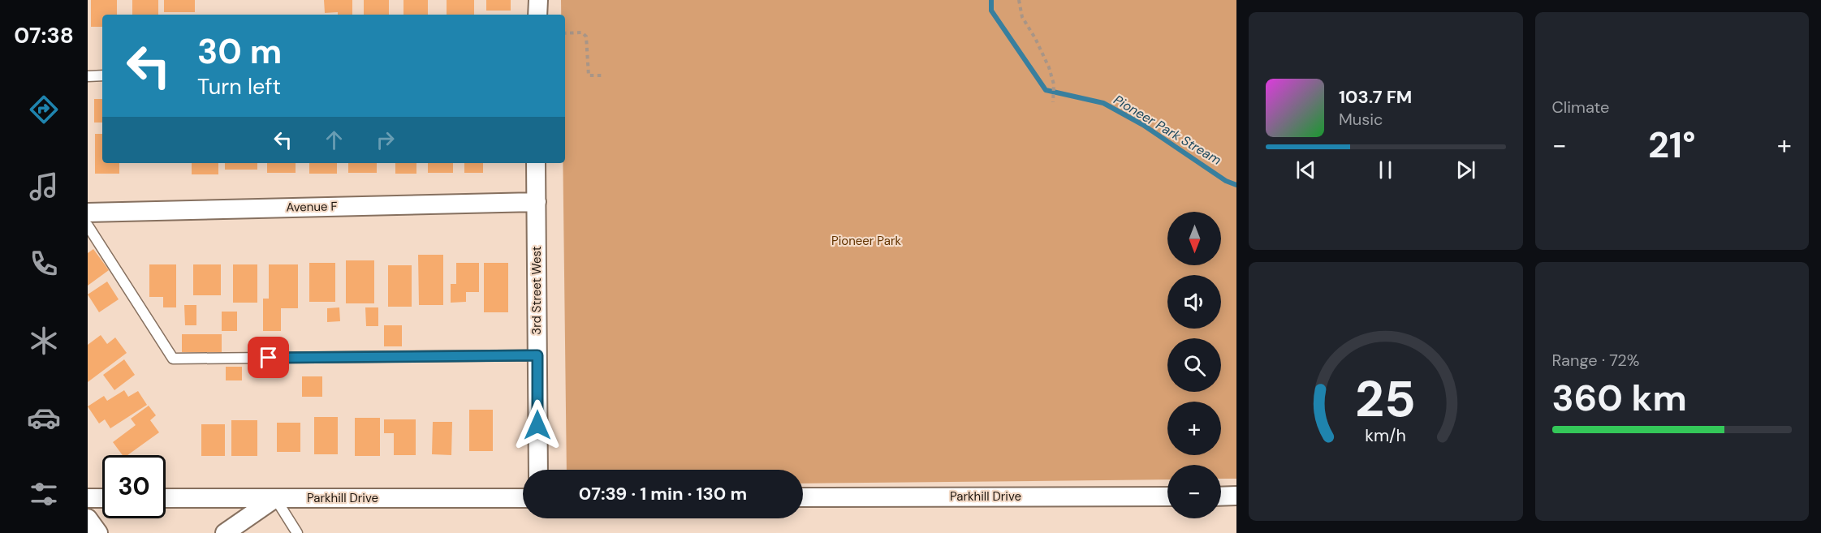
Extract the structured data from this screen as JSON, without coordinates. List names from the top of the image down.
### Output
{
  "streets": {
    "street": ["Avenue F", "3rd Street West", "Parkhill Drive"]
  },
  "crossings": [
    ["Avenue F", "3rd Street West"]
  ],
  "water": ["Pioneer Park Stream"],
  "parks": ["Pioneer Park"],
  "north": "bottom",
  "page": {
    "tabs": "07:38",
    "tile": [
      "Climate",
      ["Range · 72%", "360 km"]
    ],
    "turn": ["30 m", "Turn left"],
    "song": ["103.7 FM", "Music"],
    "heat": ["−", "21°", "+"],
    "map_buttons": ["+", "−"],
    "limit": "30",
    "trip": "07:39 · 1 min · 130 m",
    "gauge": ["25", "km/h"]
  }
}
